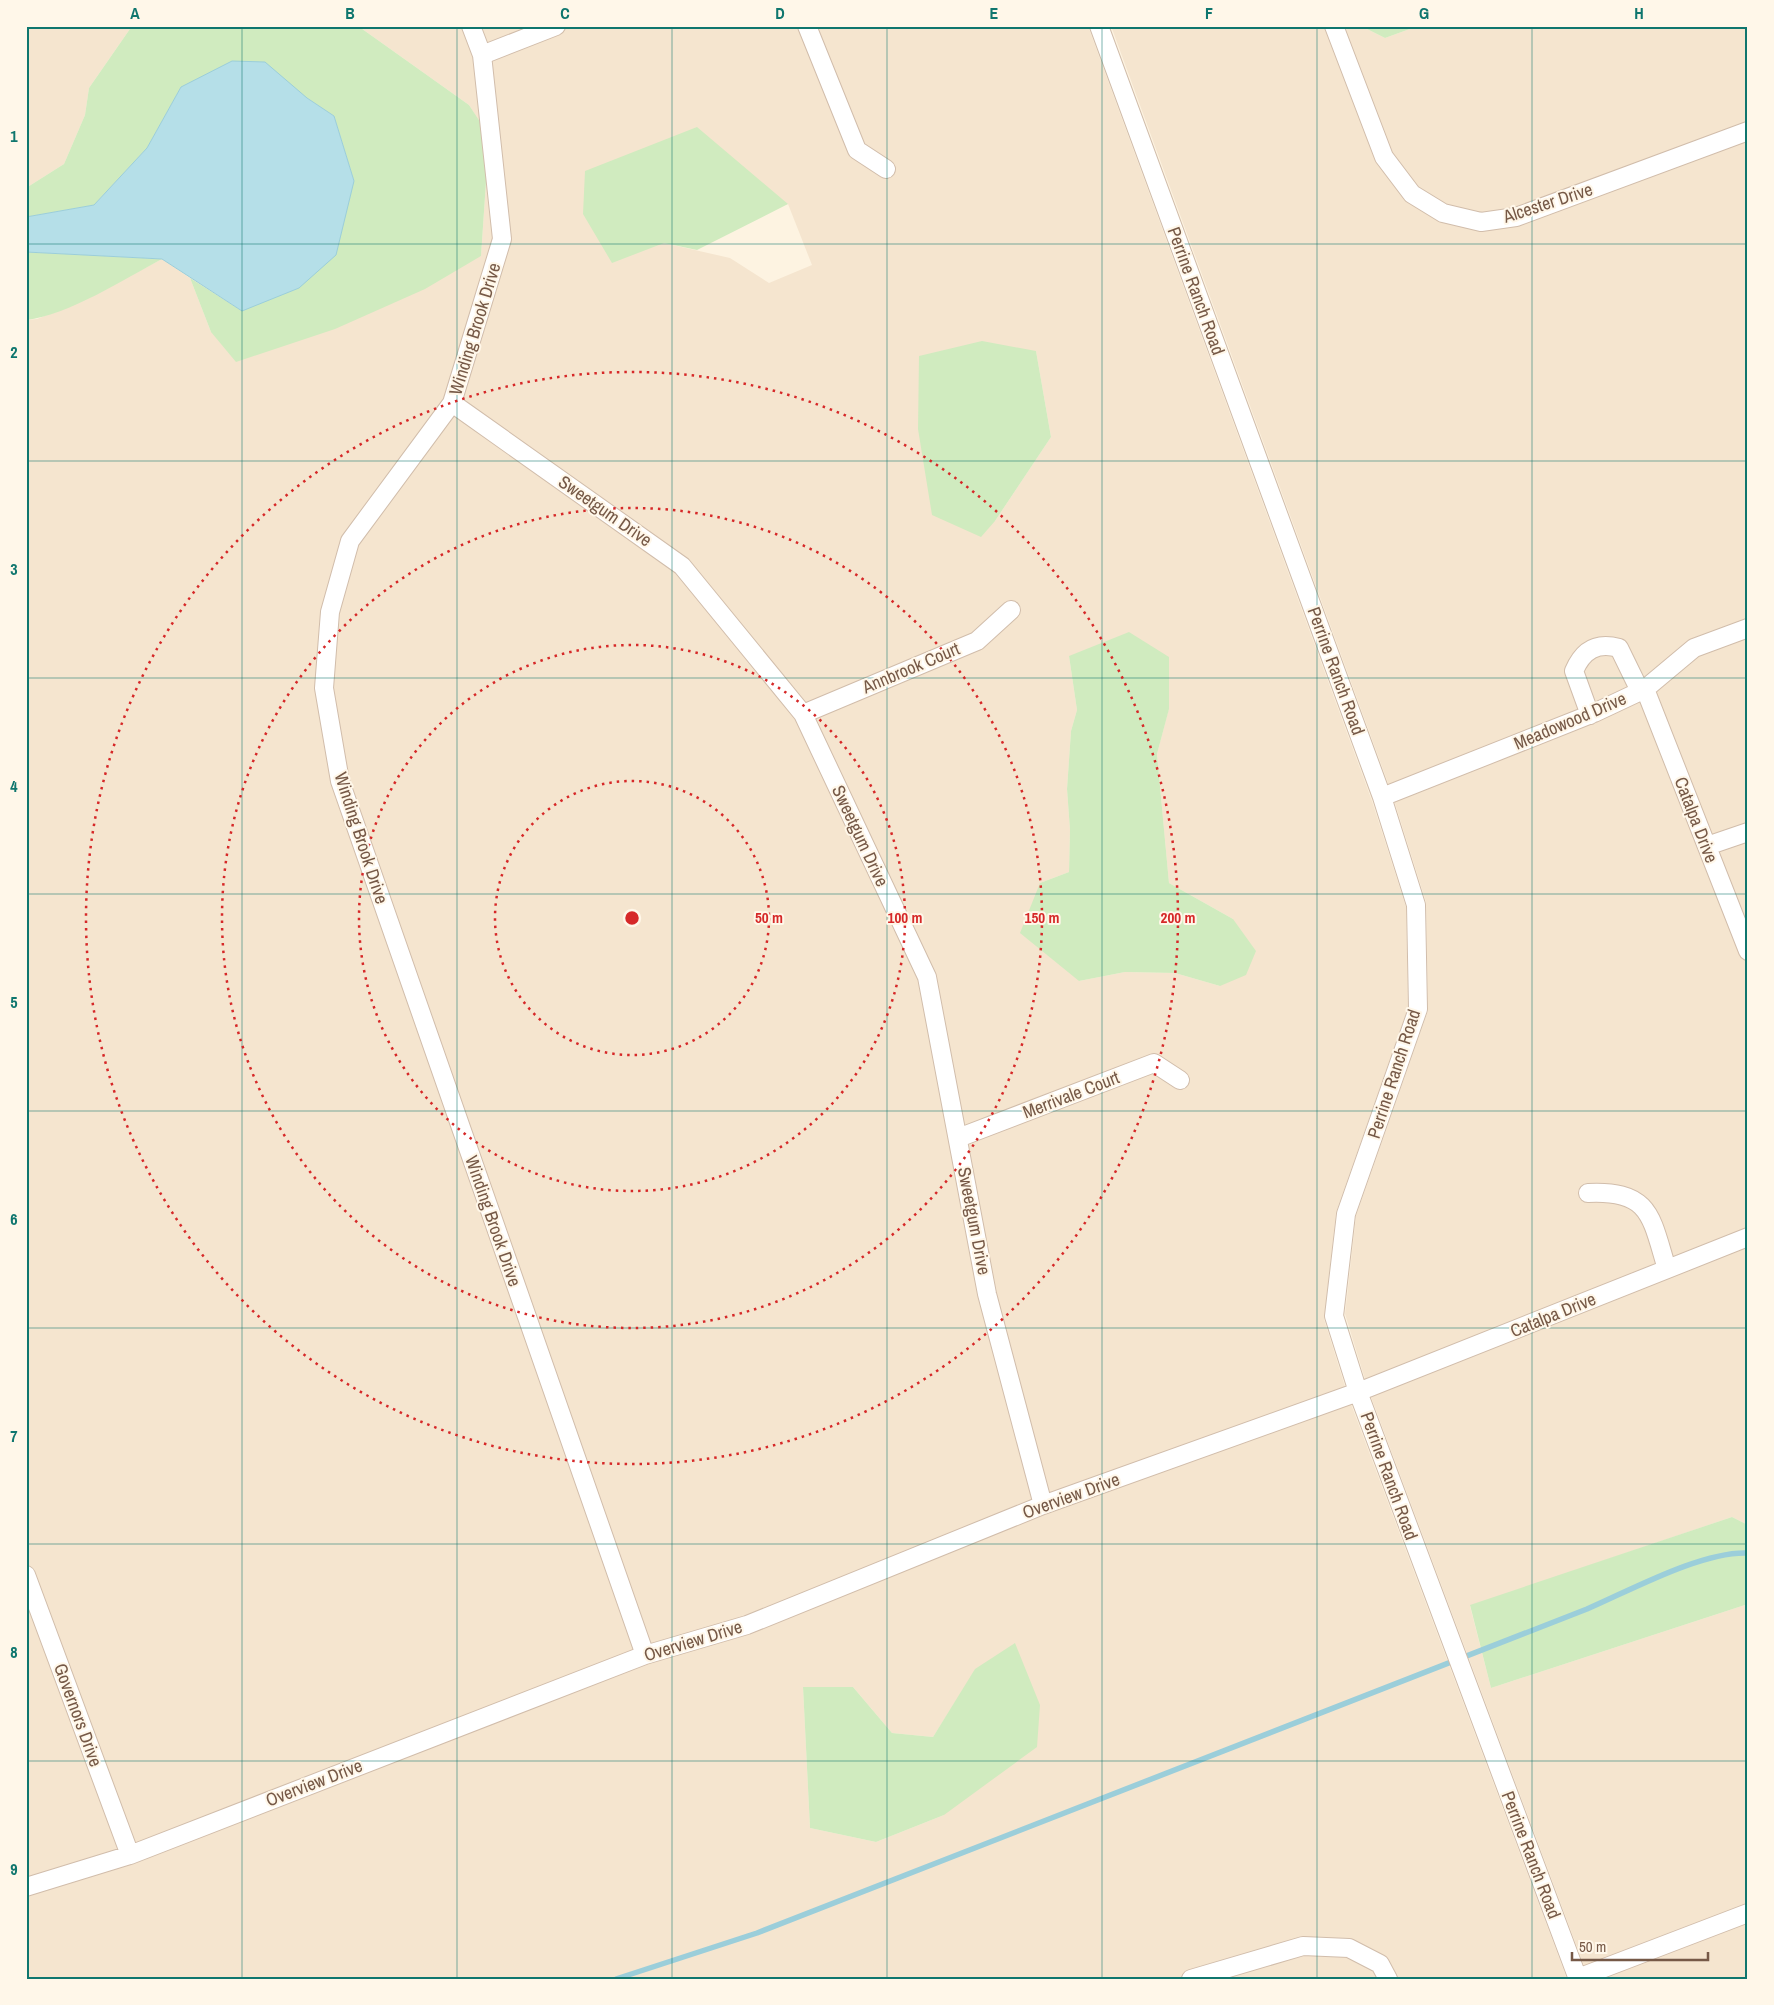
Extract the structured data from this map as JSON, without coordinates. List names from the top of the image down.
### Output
{
  "streets": {
    "street": [
      "Alcester Drive",
      "Perrine Ranch Road",
      "Winding Brook Drive",
      "Sweetgum Drive",
      "Annbrook Court",
      "Meadowood Drive",
      "Catalpa Drive",
      "Merrivale Court",
      "Overview Drive",
      "Governors Drive"
    ]
  },
  "crossings": [
    ["Perrine Ranch Road", "Meadowood Drive"],
    ["Perrine Ranch Road", "Catalpa Drive"],
    ["Perrine Ranch Road", "Overview Drive"],
    ["Winding Brook Drive", "Sweetgum Drive"],
    ["Winding Brook Drive", "Overview Drive"],
    ["Sweetgum Drive", "Annbrook Court"],
    ["Sweetgum Drive", "Merrivale Court"],
    ["Sweetgum Drive", "Overview Drive"],
    ["Meadowood Drive", "Catalpa Drive"],
    ["Catalpa Drive", "Overview Drive"],
    ["Overview Drive", "Governors Drive"]
  ],
  "scale_bar": "50 m",
  "grid": {
    "columns": [
      "A",
      "B",
      "C",
      "D",
      "E",
      "F",
      "G",
      "H"
    ],
    "rows": [
      "1",
      "2",
      "3",
      "4",
      "5",
      "6",
      "7",
      "8",
      "9"
    ]
  },
  "rings": [
    "50 m",
    "100 m",
    "150 m",
    "200 m"
  ]
}
